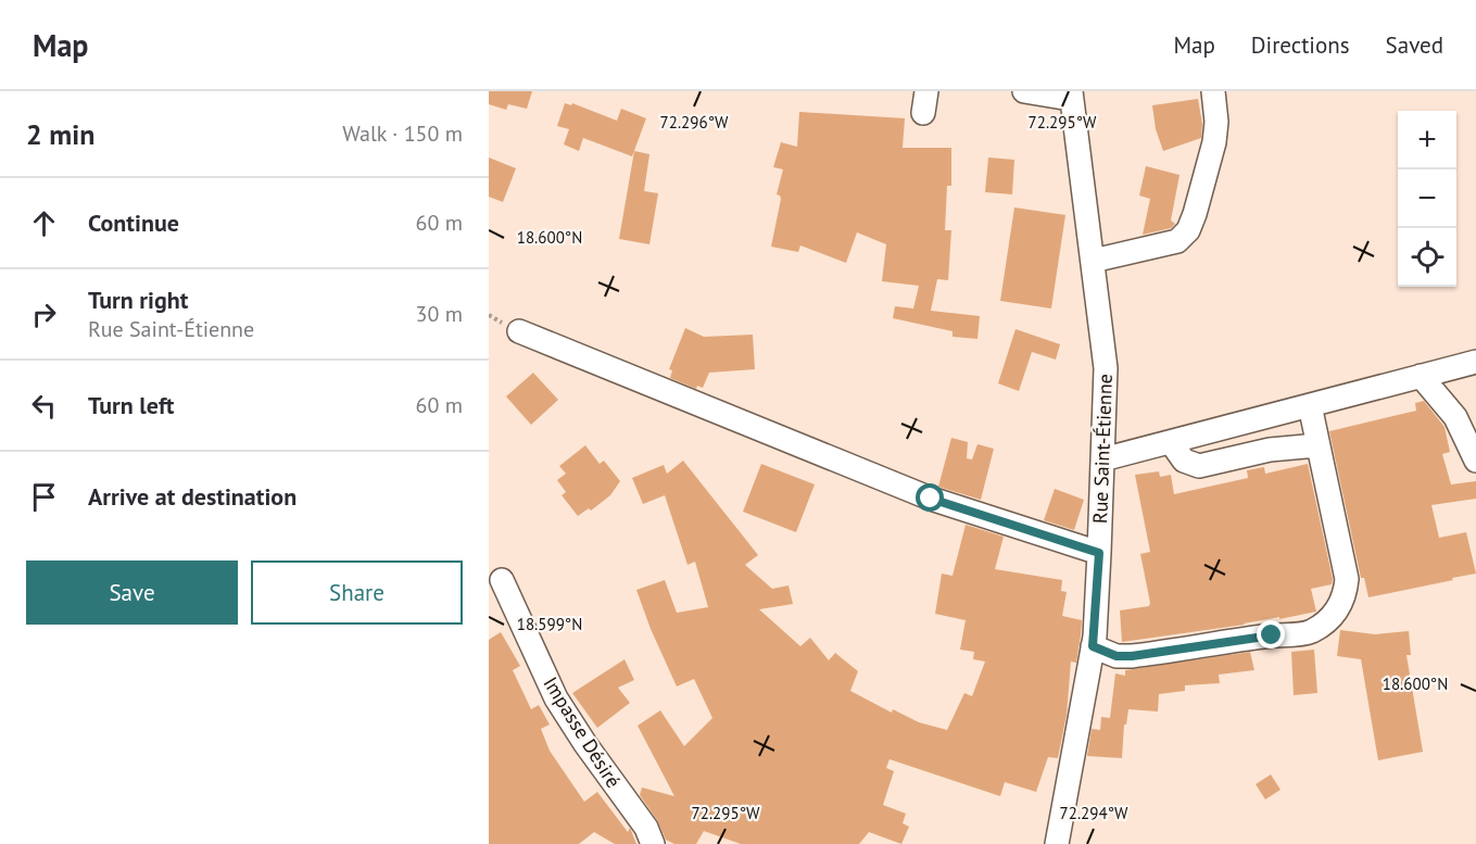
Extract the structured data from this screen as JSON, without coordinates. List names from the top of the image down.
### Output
{
  "streets": {
    "street": ["Rue Saint-Étienne", "Impasse Désiré"]
  },
  "page": {
    "header": "Map",
    "nav": ["Map", "Directions", "Saved"],
    "heading": ["2 min", "Walk · 150 m"],
    "map_buttons": ["+", "−"],
    "list": [
      ["Continue", "60 m"],
      ["Turn right", "Rue Saint-Étienne", "30 m"],
      ["Turn left", "60 m"],
      "Arrive at destination"
    ],
    "buttons": ["Save", "Share"]
  },
  "coordinates": [
    "72.296°W",
    "72.295°W",
    "18.600°N",
    "18.599°N",
    "72.294°W"
  ]
}
